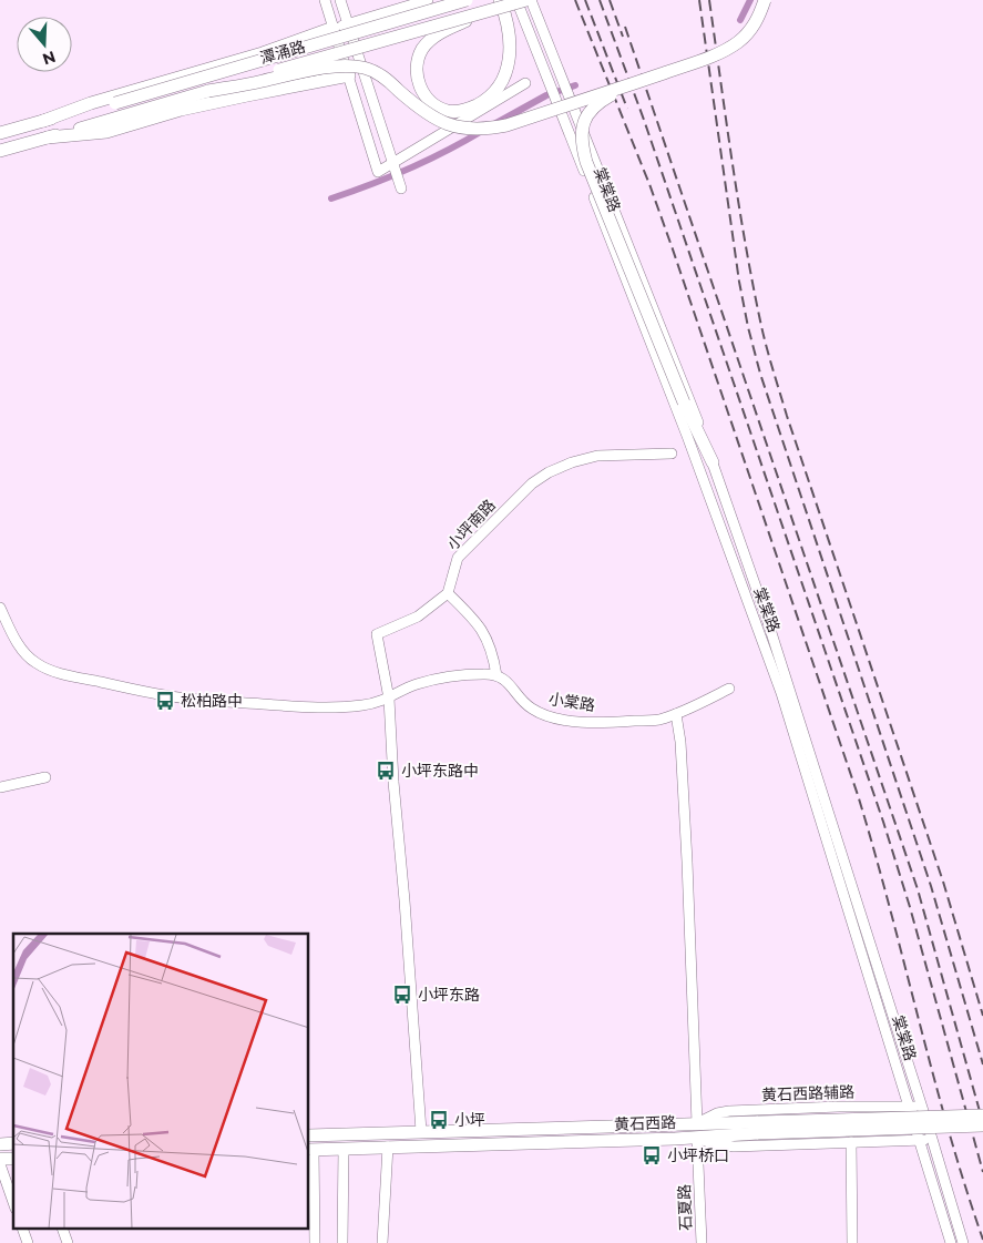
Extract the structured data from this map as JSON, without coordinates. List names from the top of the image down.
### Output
{
  "streets": {
    "main road": ["潭涌路", "黄石西路"],
    "street": [
      "棠棠路",
      "小坪南路",
      "小棠路",
      "黄石西路辅路",
      "石夏路"
    ]
  },
  "crossings": [
    ["棠棠路", "黄石西路辅路"],
    ["黄石西路辅路", "黄石西路"],
    ["黄石西路", "石夏路"]
  ],
  "places": {
    "bus stop": [
      "松柏路中",
      "小坪东路中",
      "小坪东路",
      "小坪",
      "小坪桥口"
    ]
  },
  "north": "bottom"
}
